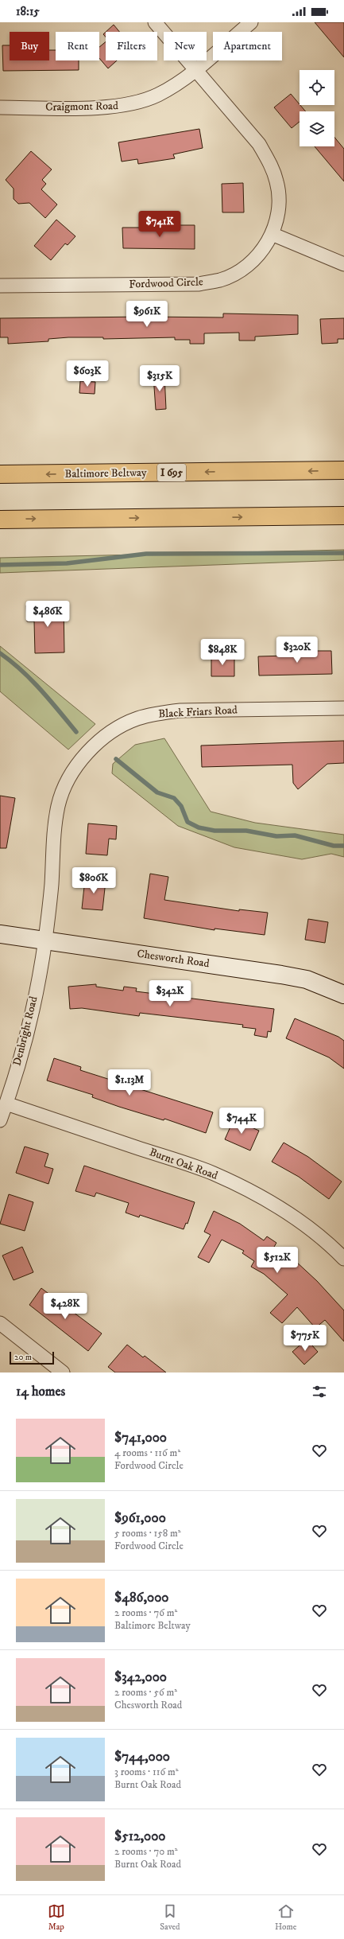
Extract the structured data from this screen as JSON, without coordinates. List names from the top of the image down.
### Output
{
  "streets": {
    "highway": ["I 695", "Baltimore Beltway"],
    "street": [
      "Craigmont Road",
      "Fordwood Circle",
      "Black Friars Road",
      "Chesworth Road",
      "Denbright Road",
      "Burnt Oak Road"
    ]
  },
  "crossings": [
    ["Craigmont Road", "Fordwood Circle"],
    ["Black Friars Road", "Chesworth Road"],
    ["Black Friars Road", "Denbright Road"],
    ["Chesworth Road", "Denbright Road"],
    ["Denbright Road", "Burnt Oak Road"]
  ],
  "scale_bar": "20 m",
  "page": {
    "status": "18:15",
    "chip": [
      "Buy",
      "Rent",
      "Filters",
      "New",
      "Apartment"
    ],
    "price": [
      "$741K",
      "$961K",
      "$603K",
      "$315K",
      "$486K",
      "$320K",
      "$848K",
      "$806K",
      "$342K",
      "$1.13M",
      "$744K",
      "$512K",
      "$428K",
      "$775K"
    ],
    "scale": "20 m",
    "heading": "14 homes",
    "list": [
      {
        "name": "$741,000",
        "note": "4 rooms · 116 m² · Fordwood Circle"
      },
      {
        "name": "$961,000",
        "note": "5 rooms · 158 m² · Fordwood Circle"
      },
      {
        "name": "$486,000",
        "note": "2 rooms · 76 m² · Baltimore Beltway"
      },
      {
        "name": "$342,000",
        "note": "2 rooms · 56 m² · Chesworth Road"
      },
      {
        "name": "$744,000",
        "note": "3 rooms · 116 m² · Burnt Oak Road"
      },
      {
        "name": "$512,000",
        "note": "2 rooms · 70 m² · Burnt Oak Road"
      }
    ],
    "tabs": ["Map", "Saved", "Home"]
  }
}
